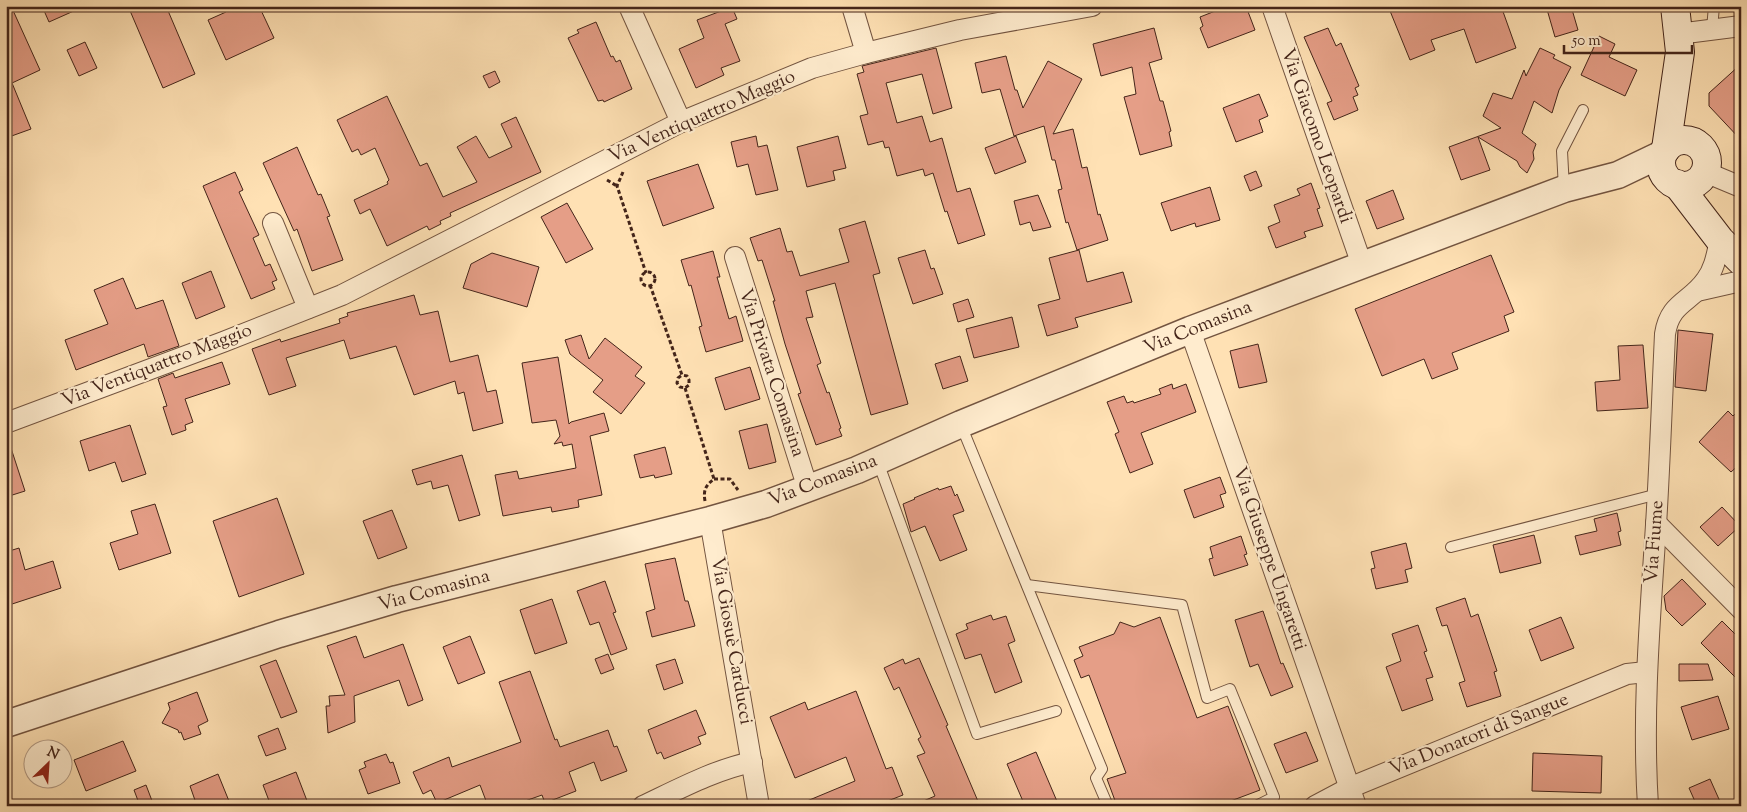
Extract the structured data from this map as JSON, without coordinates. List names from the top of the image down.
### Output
{
  "streets": {
    "street": [
      "Via Ventiquattro Maggio",
      "Via Giacomo Leopardi",
      "Via Comasina",
      "Via Privata Comasina",
      "Via Fiume",
      "Via Giuseppe Ungaretti",
      "Via Giosuè Carducci",
      "Via Donatori di Sangue"
    ]
  },
  "crossings": [
    ["Via Giacomo Leopardi", "Via Comasina"],
    ["Via Comasina", "Via Privata Comasina"],
    ["Via Comasina", "Via Giuseppe Ungaretti"],
    ["Via Comasina", "Via Giosuè Carducci"],
    ["Via Fiume", "Via Donatori di Sangue"],
    ["Via Giuseppe Ungaretti", "Via Donatori di Sangue"]
  ],
  "scale_bar": "50 m",
  "north": "top right"
}
